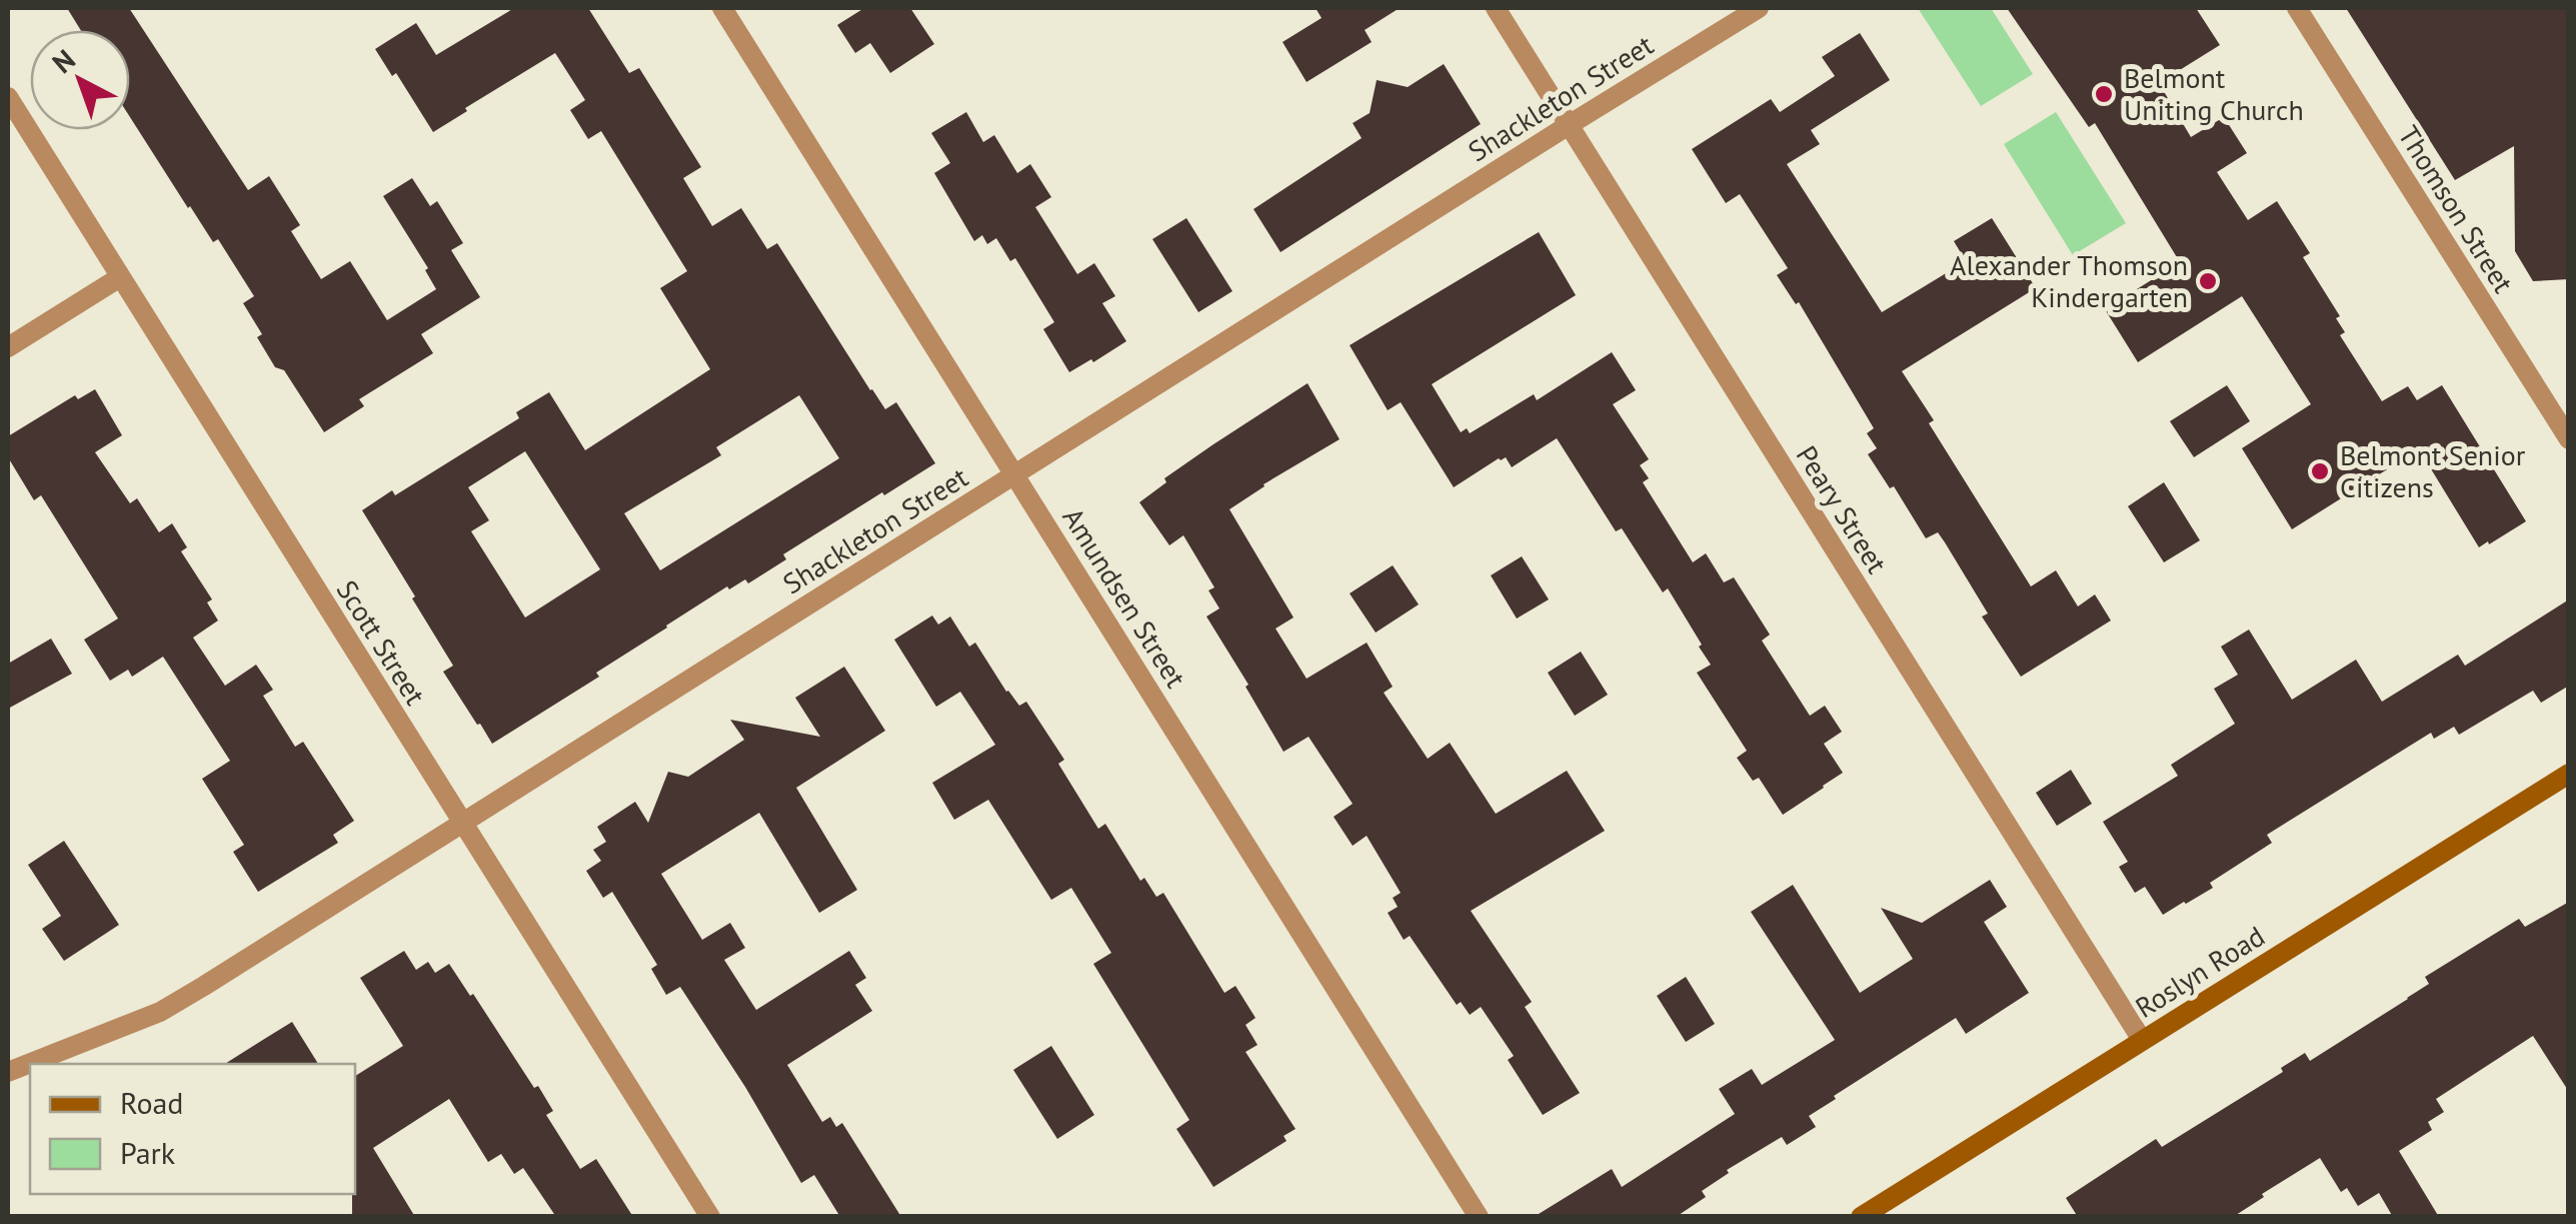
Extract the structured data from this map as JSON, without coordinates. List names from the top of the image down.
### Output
{
  "streets": {
    "street": [
      "Shackleton Street",
      "Thomson Street",
      "Peary Street",
      "Amundsen Street",
      "Scott Street",
      "Roslyn Road"
    ]
  },
  "crossings": [
    ["Shackleton Street", "Peary Street"],
    ["Shackleton Street", "Amundsen Street"],
    ["Shackleton Street", "Scott Street"],
    ["Peary Street", "Roslyn Road"]
  ],
  "places": ["Belmont Uniting Church", "Alexander Thomson Kindergarten", "Belmont Senior Citizens"],
  "legend": ["Road", "Park"],
  "north": "top left"
}
